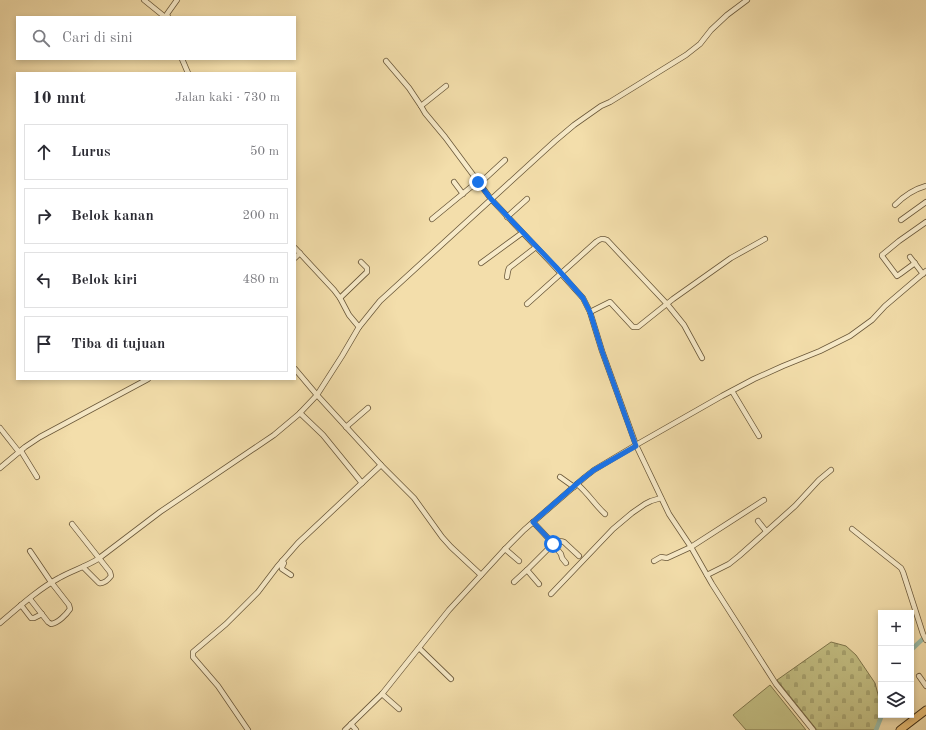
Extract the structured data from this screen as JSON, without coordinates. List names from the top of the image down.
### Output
{
  "page": {
    "search": "Cari di sini",
    "heading": ["10 mnt", "Jalan kaki · 730 m"],
    "list": [
      ["Lurus", "50 m"],
      ["Belok kanan", "200 m"],
      ["Belok kiri", "480 m"],
      "Tiba di tujuan"
    ],
    "map_buttons": ["+", "−"]
  }
}
